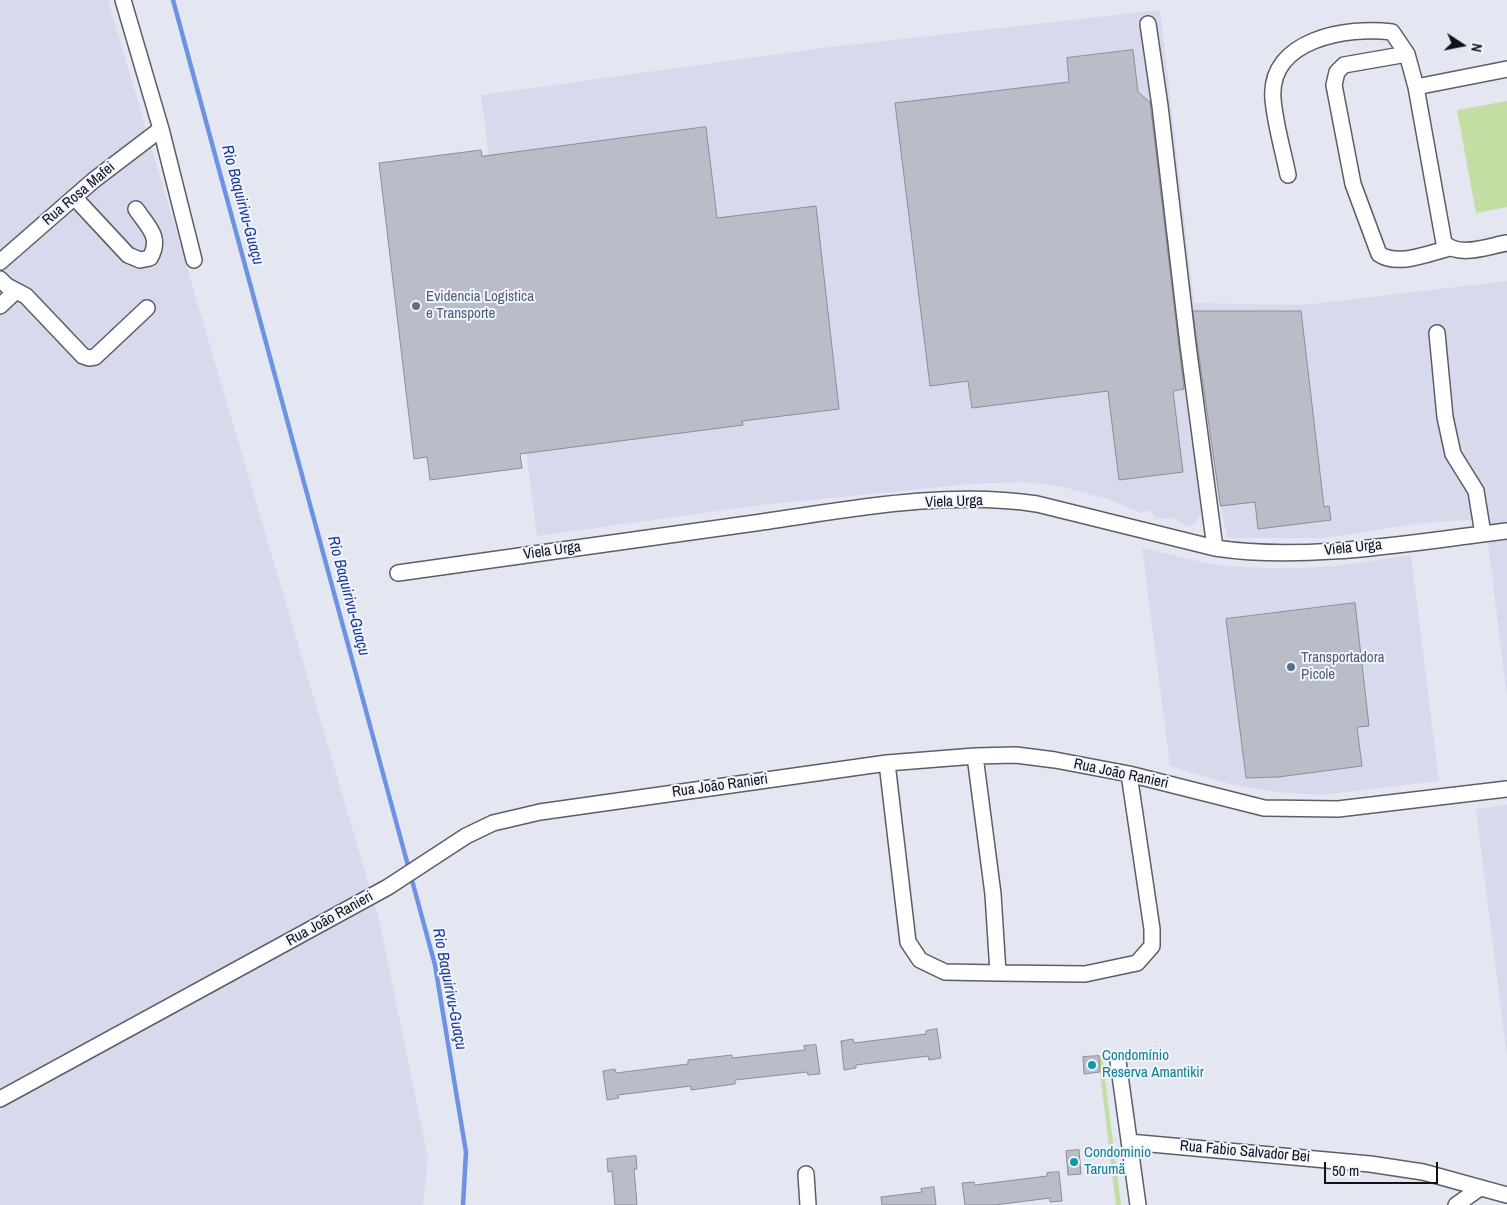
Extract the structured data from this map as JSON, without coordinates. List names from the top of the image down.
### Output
{
  "streets": {
    "street": [
      "Rua Rosa Mafei",
      "Viela Urga",
      "Rua João Ranieri",
      "Rua Fabio Salvador Bei"
    ]
  },
  "water": ["Rio Baquirivu-Guaçu"],
  "places": [
    "Evidencia Logistica e Transporte",
    "Transportadora Picole",
    "Condomínio Reserva Amantikir",
    "Condominio Tarumã"
  ],
  "scale_bar": "50 m",
  "north": "right"
}
